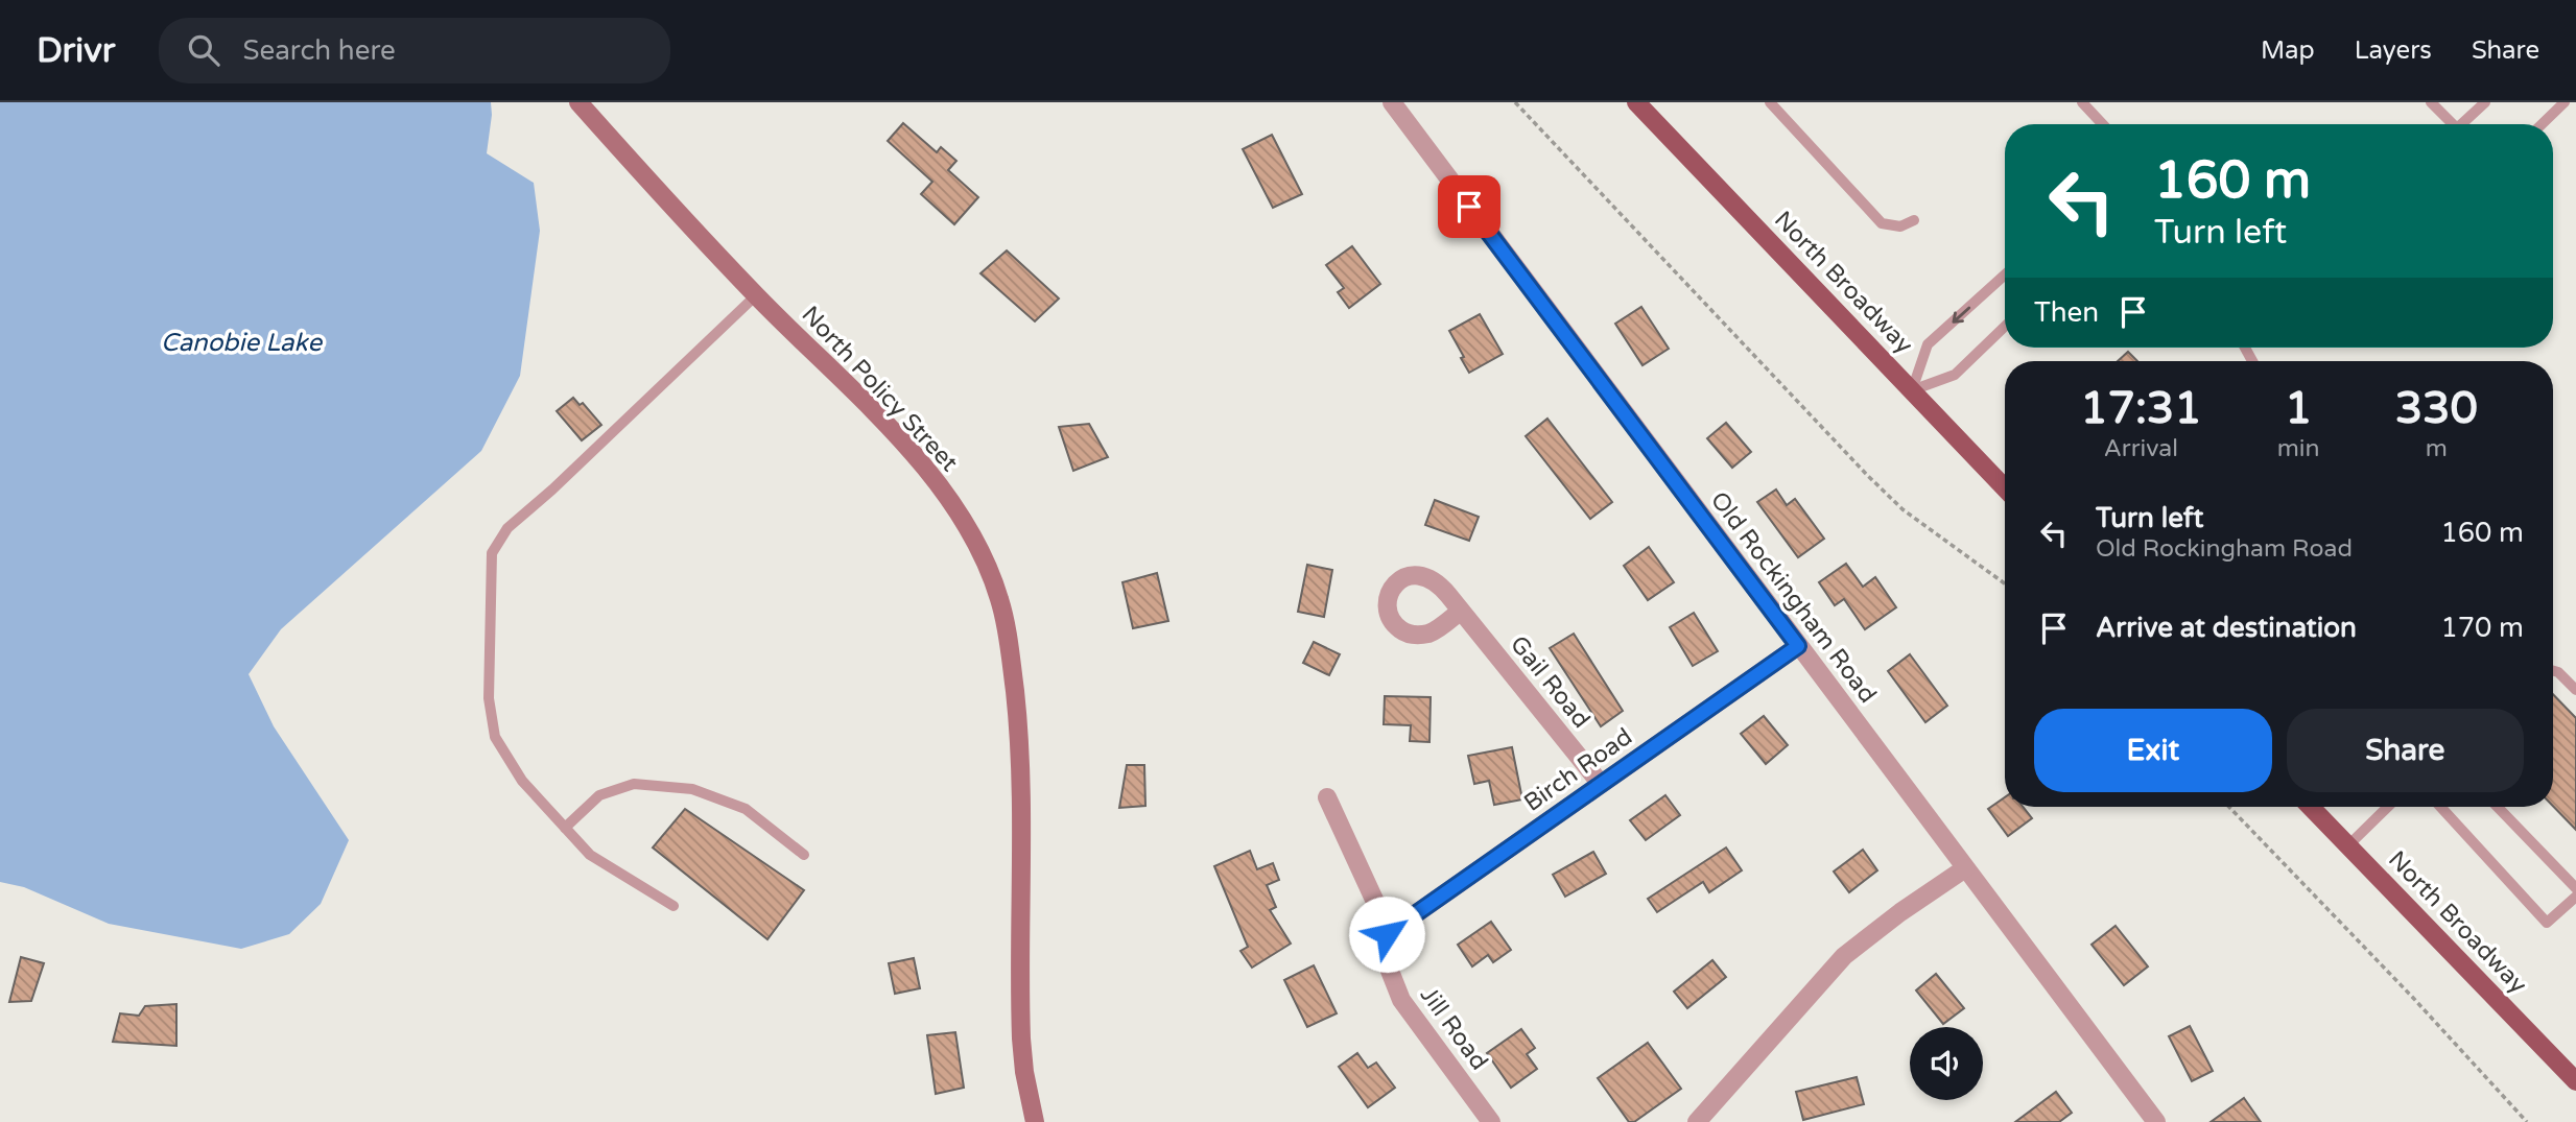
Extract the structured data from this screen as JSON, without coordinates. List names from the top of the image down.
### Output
{
  "streets": {
    "main road": ["North Broadway"],
    "street": [
      "North Policy Street",
      "Old Rockingham Road",
      "Gail Road",
      "Birch Road",
      "Jill Road"
    ]
  },
  "crossings": [
    ["Old Rockingham Road", "Birch Road"],
    ["Gail Road", "Birch Road"],
    ["Birch Road", "Jill Road"]
  ],
  "water": ["Canobie Lake"],
  "page": {
    "header": "Drivr",
    "search": "Search here",
    "nav": ["Map", "Layers", "Share"],
    "turn": ["160 m", "Turn left"],
    "then": "Then",
    "eta": [
      "17:31",
      "Arrival",
      "1",
      "min",
      "330",
      "m"
    ],
    "list": [
      {
        "name": "Turn left",
        "note": "Old Rockingham Road",
        "value": "160 m"
      },
      {
        "name": "Arrive at destination",
        "value": "170 m"
      }
    ],
    "buttons": ["Exit", "Share"]
  }
}
